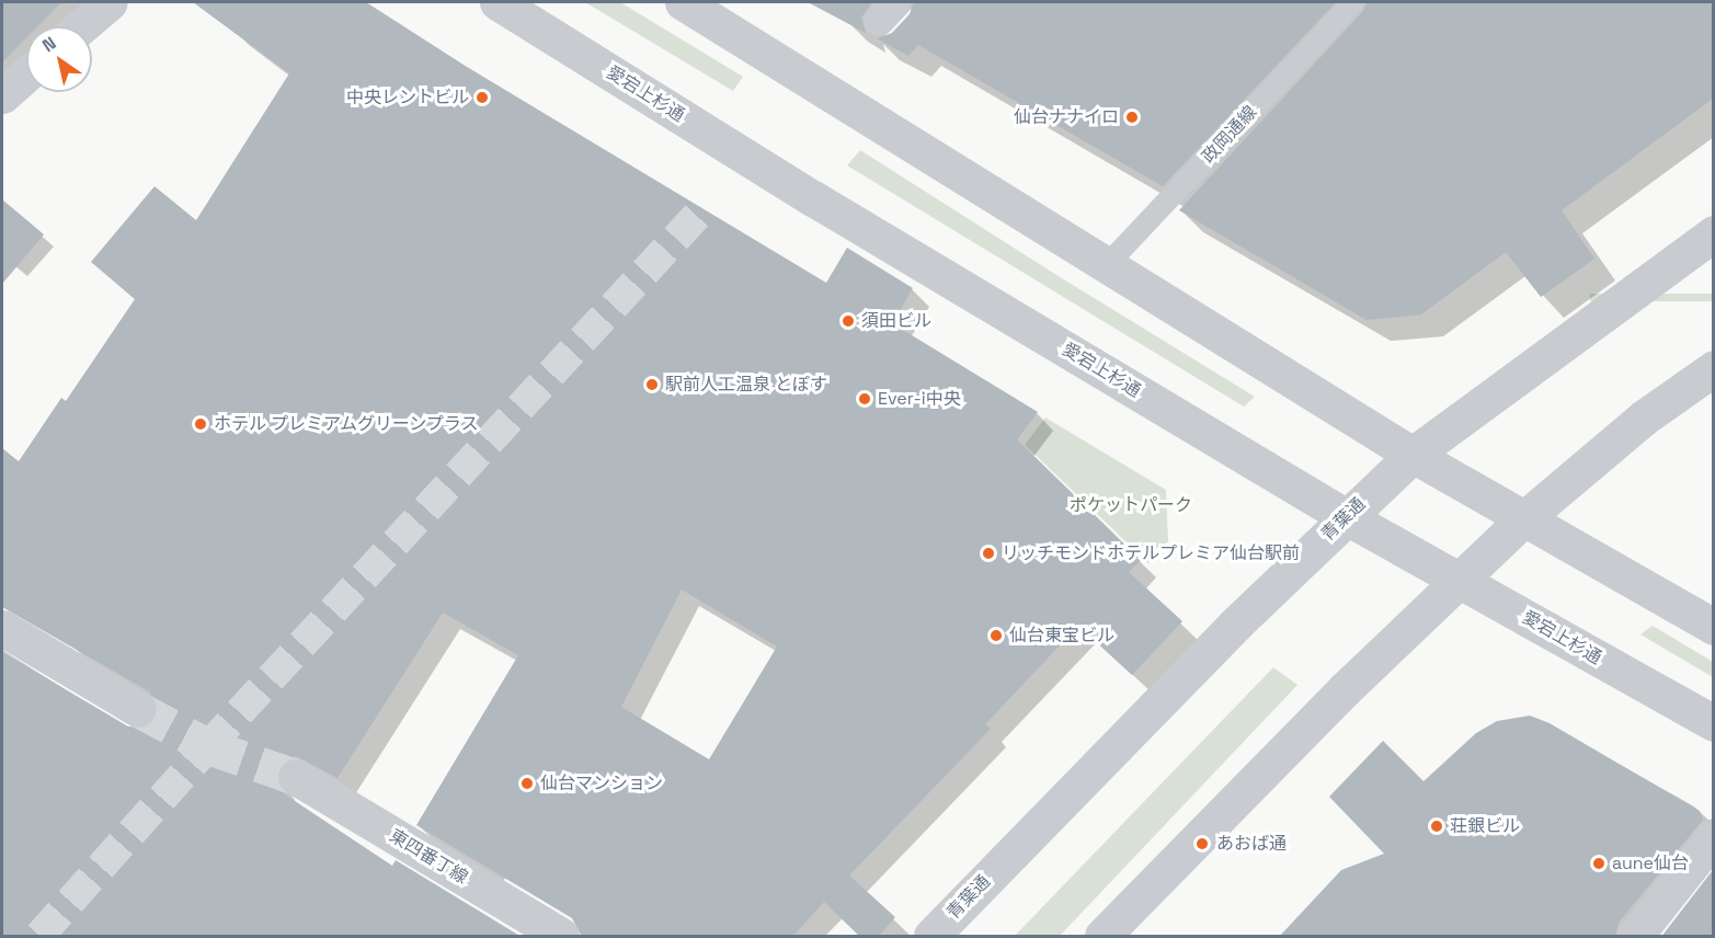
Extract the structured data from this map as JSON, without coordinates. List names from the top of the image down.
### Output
{
  "streets": {
    "street": ["愛宕上杉通", "青葉通", "東四番丁線"],
    "lane": ["政岡通線"]
  },
  "crossings": [
    ["愛宕上杉通", "青葉通"]
  ],
  "parks": ["ポケットパーク"],
  "places": [
    "中央レントビル",
    "仙台ナナイロ",
    "須田ビル",
    "駅前人工温泉 とぽす",
    "Ever-i中央",
    "ホテル プレミアムグリーンプラス",
    "リッチモンドホテルプレミア仙台駅前",
    "仙台東宝ビル",
    "仙台マンション",
    "荘銀ビル",
    "あおば通",
    "aune仙台"
  ],
  "north": "top left"
}
